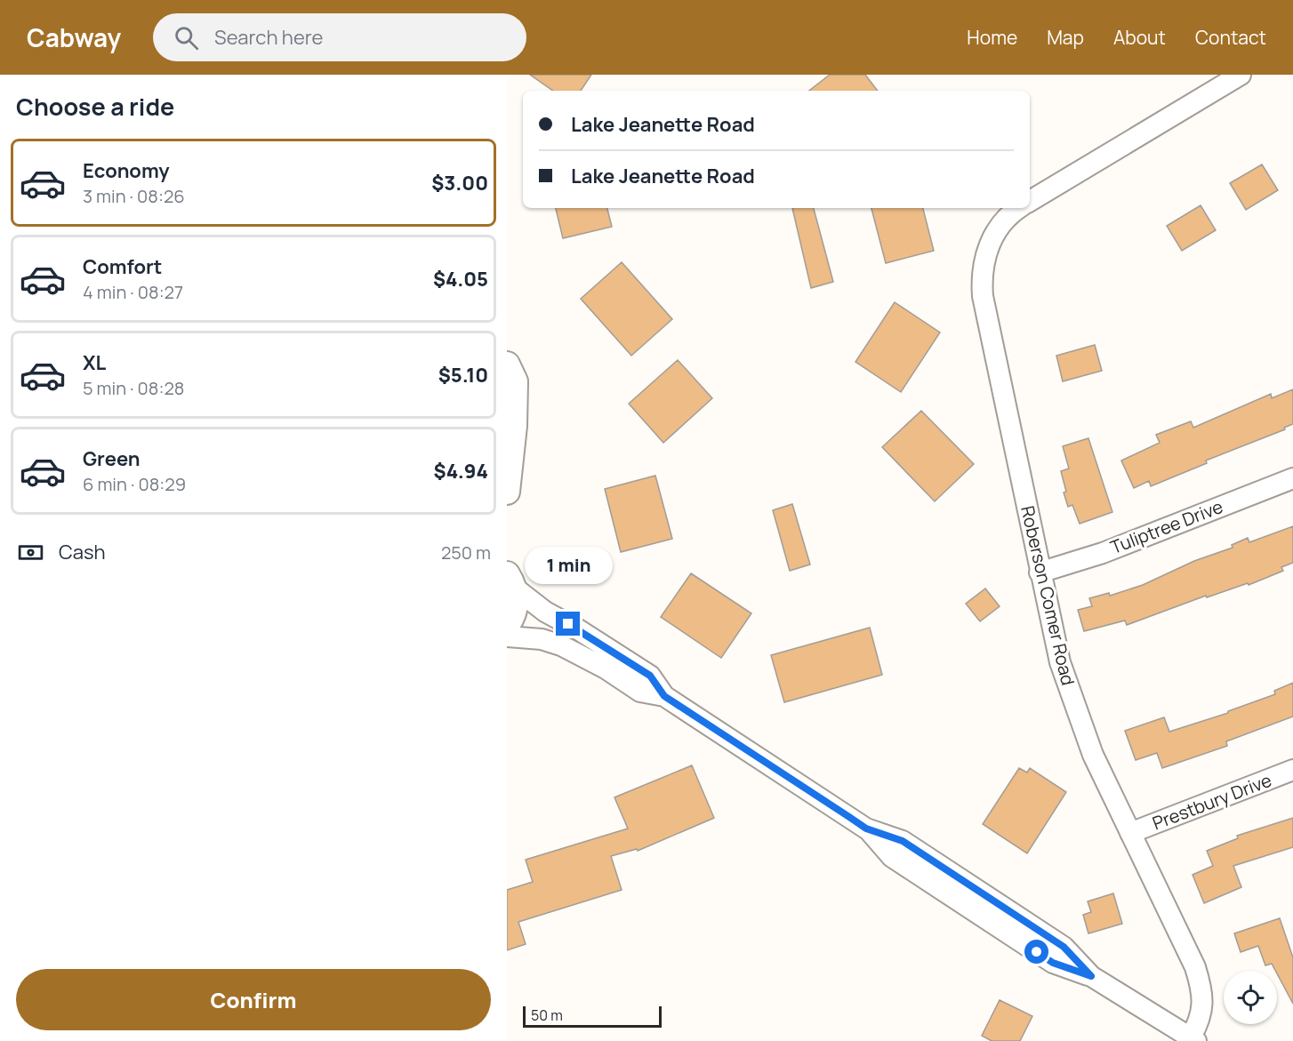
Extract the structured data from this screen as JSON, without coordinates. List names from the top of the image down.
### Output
{
  "streets": {
    "street": ["Tuliptree Drive", "Roberson Comer Road", "Prestbury Drive"]
  },
  "crossings": [
    ["Tuliptree Drive", "Roberson Comer Road"],
    ["Roberson Comer Road", "Prestbury Drive"]
  ],
  "scale_bar": "50 m",
  "page": {
    "header": "Cabway",
    "search": "Search here",
    "nav": [
      "Home",
      "Map",
      "About",
      "Contact"
    ],
    "heading": "Choose a ride",
    "banner": ["Lake Jeanette Road", "Lake Jeanette Road"],
    "list": [
      {
        "name": "Economy",
        "note": "3 min · 08:26",
        "value": "$3.00"
      },
      {
        "name": "Comfort",
        "note": "4 min · 08:27",
        "value": "$4.05"
      },
      {
        "name": "XL",
        "note": "5 min · 08:28",
        "value": "$5.10"
      },
      {
        "name": "Green",
        "note": "6 min · 08:29",
        "value": "$4.94"
      }
    ],
    "pay": ["Cash", "250 m"],
    "bubble": "1 min",
    "buttons": "Confirm",
    "scale": "50 m"
  }
}
